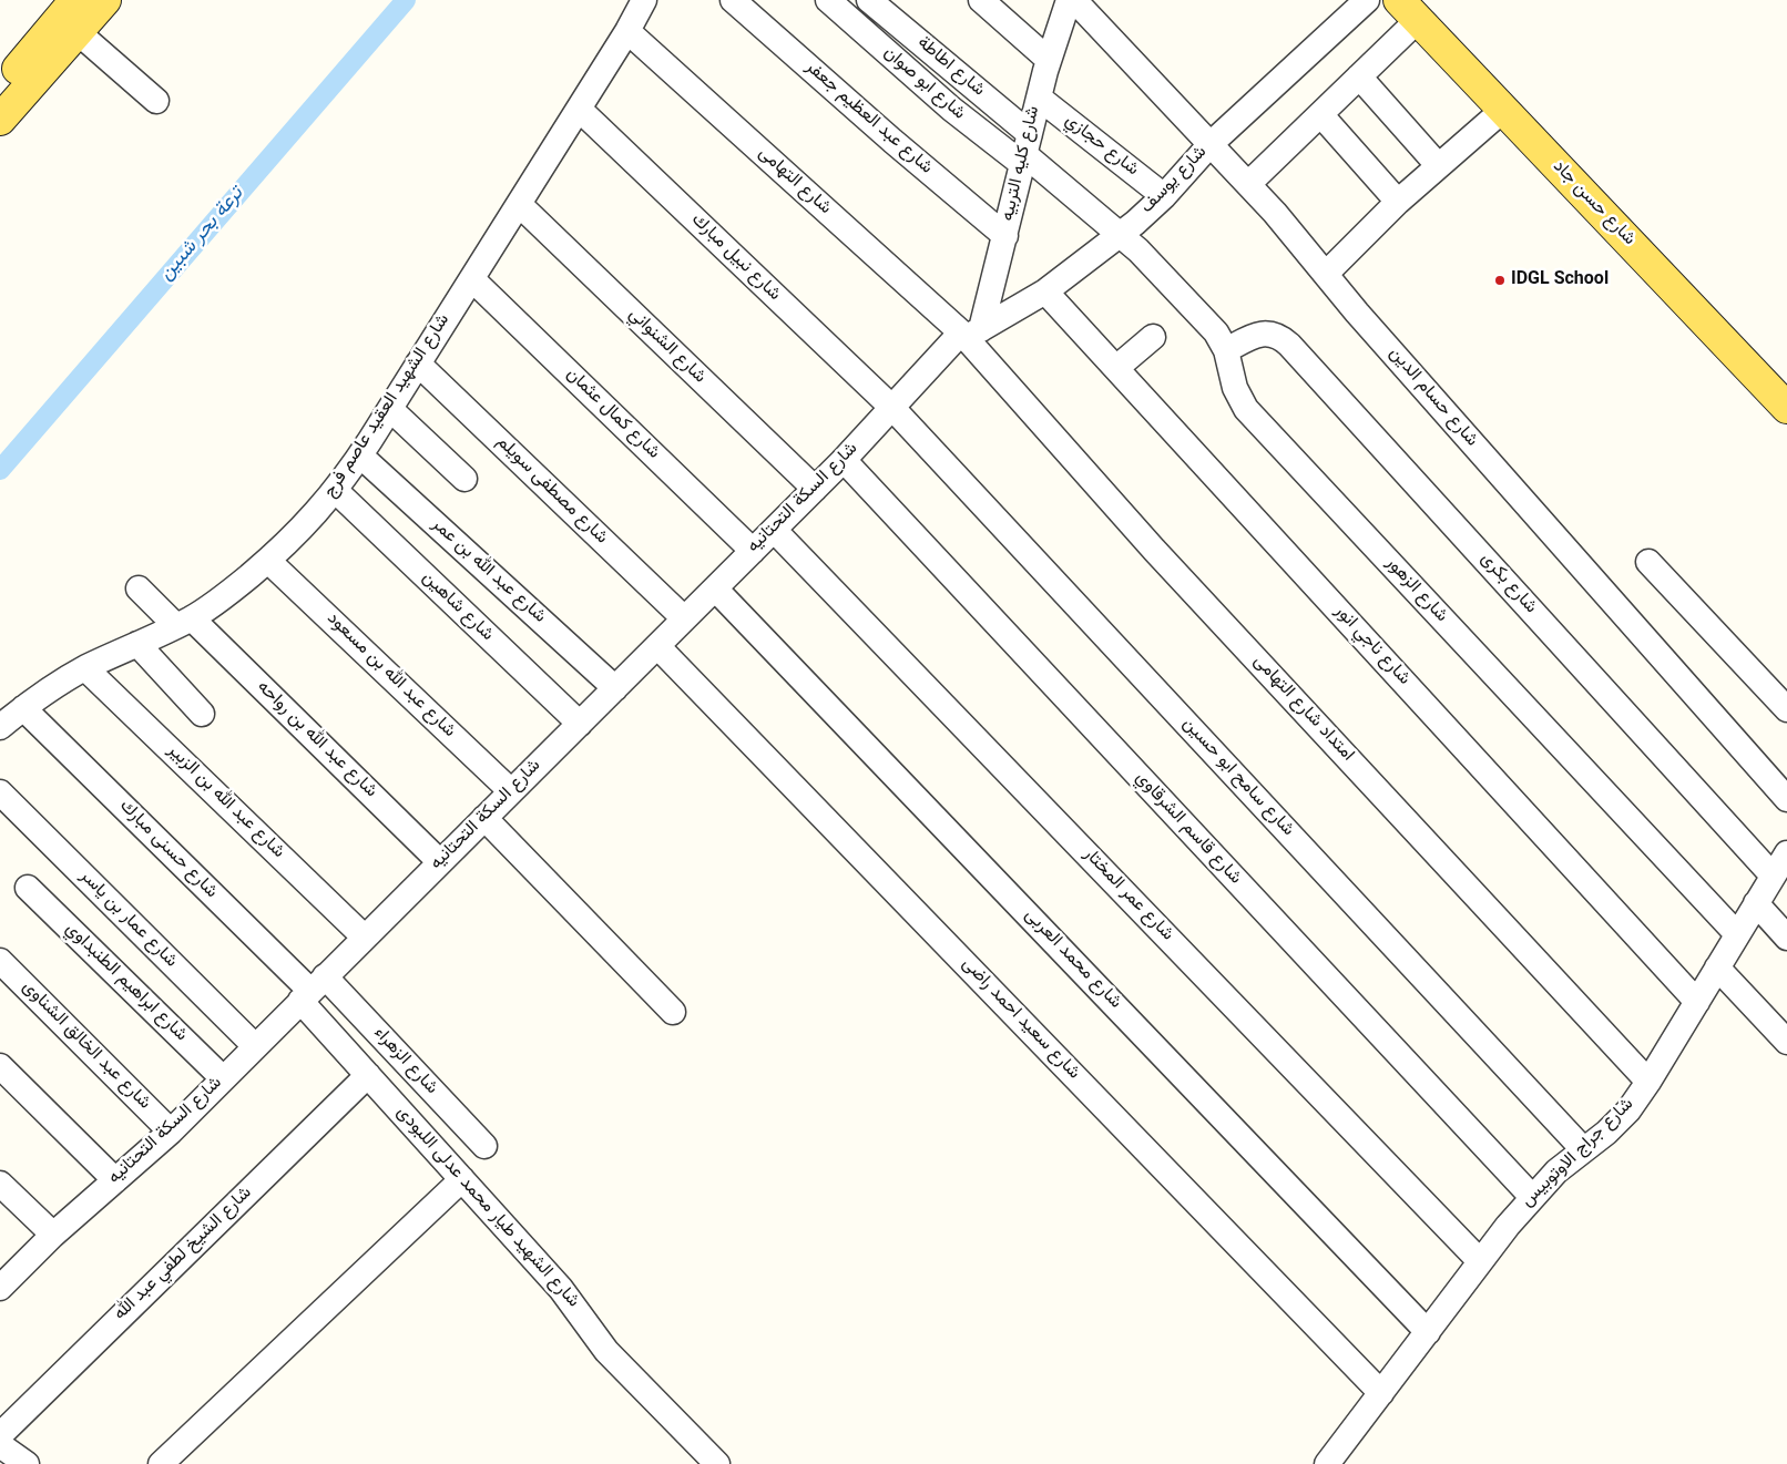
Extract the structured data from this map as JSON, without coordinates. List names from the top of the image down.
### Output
{
  "streets": {
    "main road": ["شارع حسن جاد"],
    "street": [
      "شارع اطاطة",
      "شارع ابو صوان",
      "شارع عبد العظيم جعفر",
      "شارع حجازي",
      "شارع كليه التربيه",
      "شارع يوسف",
      "شارع التهامى",
      "شارع نبيل مبارك",
      "شارع الشنواني",
      "شارع حسام الدين",
      "شارع الشهيد العقيد عاصم فرج",
      "شارع كمال عثمان",
      "شارع مصطفى سويلم",
      "شارع السكة التحتانيه",
      "شارع عبد الله بن عمر",
      "شارع بكرى",
      "شارع الزهور",
      "شارع شاهين",
      "شارع ناجي انور",
      "شارع عبد الله بن مسعود",
      "امتداد شارع التهامى",
      "شارع عبد الله بن رواحه",
      "شارع سامح ابو حسين",
      "شارع عبد الله بن الزبير",
      "شارع قاسم الشرقاوي",
      "شارع حسنى مبارك",
      "شارع عمر المختار",
      "شارع عمار بن ياسر",
      "شارع محمد العربى",
      "شارع ابراهيم الطنبداوي",
      "شارع سعيد احمد راضى",
      "شارع عبد الخالق الشناوى",
      "شارع الزهراء",
      "شارع جراج الاوتوبيس",
      "شارع الشهيد طيار محمد عدلى اللبودى",
      "شارع الشيخ لطفي عبد الله"
    ]
  },
  "crossings": [
    ["شارع اطاطة", "شارع ابو صوان"],
    ["شارع اطاطة", "شارع كليه التربيه"],
    ["شارع اطاطة", "شارع الزهور"],
    ["شارع ابو صوان", "شارع كليه التربيه"],
    ["شارع ابو صوان", "شارع الزهور"],
    ["شارع عبد العظيم جعفر", "شارع كليه التربيه"],
    ["شارع حجازي", "شارع كليه التربيه"],
    ["شارع حجازي", "شارع يوسف"],
    ["شارع كليه التربيه", "شارع يوسف"],
    ["شارع كليه التربيه", "شارع التهامى"],
    ["شارع كليه التربيه", "شارع السكة التحتانيه"],
    ["شارع كليه التربيه", "شارع الزهور"],
    ["شارع كليه التربيه", "امتداد شارع التهامى"],
    ["شارع يوسف", "شارع التهامى"],
    ["شارع يوسف", "شارع حسام الدين"],
    ["شارع يوسف", "شارع السكة التحتانيه"],
    ["شارع يوسف", "شارع الزهور"],
    ["شارع يوسف", "شارع ناجي انور"],
    ["شارع يوسف", "امتداد شارع التهامى"],
    ["شارع التهامى", "شارع الشهيد العقيد عاصم فرج"],
    ["شارع التهامى", "شارع السكة التحتانيه"],
    ["شارع التهامى", "امتداد شارع التهامى"],
    ["شارع نبيل مبارك", "شارع الشهيد العقيد عاصم فرج"],
    ["شارع نبيل مبارك", "شارع السكة التحتانيه"],
    ["شارع نبيل مبارك", "شارع سامح ابو حسين"],
    ["شارع الشنواني", "شارع الشهيد العقيد عاصم فرج"],
    ["شارع الشنواني", "شارع السكة التحتانيه"],
    ["شارع الشهيد العقيد عاصم فرج", "شارع كمال عثمان"],
    ["شارع الشهيد العقيد عاصم فرج", "شارع مصطفى سويلم"],
    ["شارع الشهيد العقيد عاصم فرج", "شارع عبد الله بن عمر"],
    ["شارع الشهيد العقيد عاصم فرج", "شارع شاهين"],
    ["شارع الشهيد العقيد عاصم فرج", "شارع عبد الله بن مسعود"],
    ["شارع الشهيد العقيد عاصم فرج", "شارع عبد الله بن رواحه"],
    ["شارع الشهيد العقيد عاصم فرج", "شارع عبد الله بن الزبير"],
    ["شارع الشهيد العقيد عاصم فرج", "شارع حسنى مبارك"],
    ["شارع كمال عثمان", "شارع السكة التحتانيه"],
    ["شارع مصطفى سويلم", "شارع السكة التحتانيه"],
    ["شارع السكة التحتانيه", "شارع عبد الله بن عمر"],
    ["شارع السكة التحتانيه", "شارع شاهين"],
    ["شارع السكة التحتانيه", "شارع عبد الله بن مسعود"],
    ["شارع السكة التحتانيه", "امتداد شارع التهامى"],
    ["شارع السكة التحتانيه", "شارع عبد الله بن رواحه"],
    ["شارع السكة التحتانيه", "شارع سامح ابو حسين"],
    ["شارع السكة التحتانيه", "شارع عبد الله بن الزبير"],
    ["شارع السكة التحتانيه", "شارع قاسم الشرقاوي"],
    ["شارع السكة التحتانيه", "شارع حسنى مبارك"],
    ["شارع السكة التحتانيه", "شارع عمر المختار"],
    ["شارع السكة التحتانيه", "شارع عمار بن ياسر"],
    ["شارع السكة التحتانيه", "شارع محمد العربى"],
    ["شارع السكة التحتانيه", "شارع ابراهيم الطنبداوي"],
    ["شارع السكة التحتانيه", "شارع سعيد احمد راضى"],
    ["شارع السكة التحتانيه", "شارع عبد الخالق الشناوى"],
    ["شارع السكة التحتانيه", "شارع الزهراء"],
    ["شارع السكة التحتانيه", "شارع الشهيد طيار محمد عدلى اللبودى"],
    ["شارع بكرى", "شارع الزهور"],
    ["شارع بكرى", "شارع جراج الاوتوبيس"],
    ["شارع الزهور", "شارع جراج الاوتوبيس"],
    ["شارع ناجي انور", "شارع جراج الاوتوبيس"],
    ["امتداد شارع التهامى", "شارع جراج الاوتوبيس"],
    ["شارع سامح ابو حسين", "شارع جراج الاوتوبيس"],
    ["شارع قاسم الشرقاوي", "شارع جراج الاوتوبيس"],
    ["شارع حسنى مبارك", "شارع الزهراء"],
    ["شارع حسنى مبارك", "شارع الشهيد طيار محمد عدلى اللبودى"],
    ["شارع عمر المختار", "شارع جراج الاوتوبيس"],
    ["شارع محمد العربى", "شارع جراج الاوتوبيس"],
    ["شارع سعيد احمد راضى", "شارع جراج الاوتوبيس"],
    ["شارع الزهراء", "شارع الشهيد طيار محمد عدلى اللبودى"],
    ["شارع الشهيد طيار محمد عدلى اللبودى", "شارع الشيخ لطفي عبد الله"]
  ],
  "water": ["ترعة بحر شبين"],
  "places": ["IDGL School"]
}
